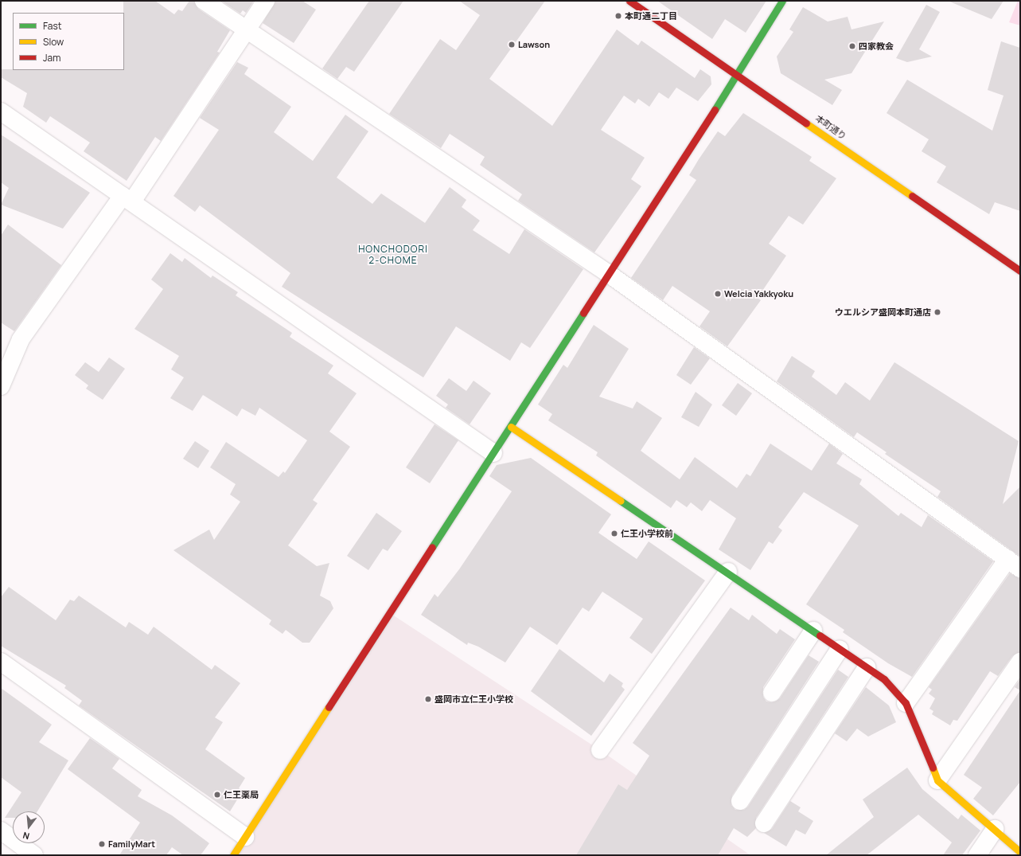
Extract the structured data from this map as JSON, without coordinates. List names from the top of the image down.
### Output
{
  "streets": {
    "street": ["本町通り"]
  },
  "districts": ["HONCHODORI 2-CHOME"],
  "places": [
    "本町通二丁目",
    "Lawson",
    "四家教会",
    "Welcia Yakkyoku",
    "ウエルシア盛岡本町通店",
    "仁王小学校前",
    "盛岡市立仁王小学校",
    "仁王薬局",
    "FamilyMart"
  ],
  "legend": ["Fast", "Slow", "Jam"],
  "north": "bottom"
}
